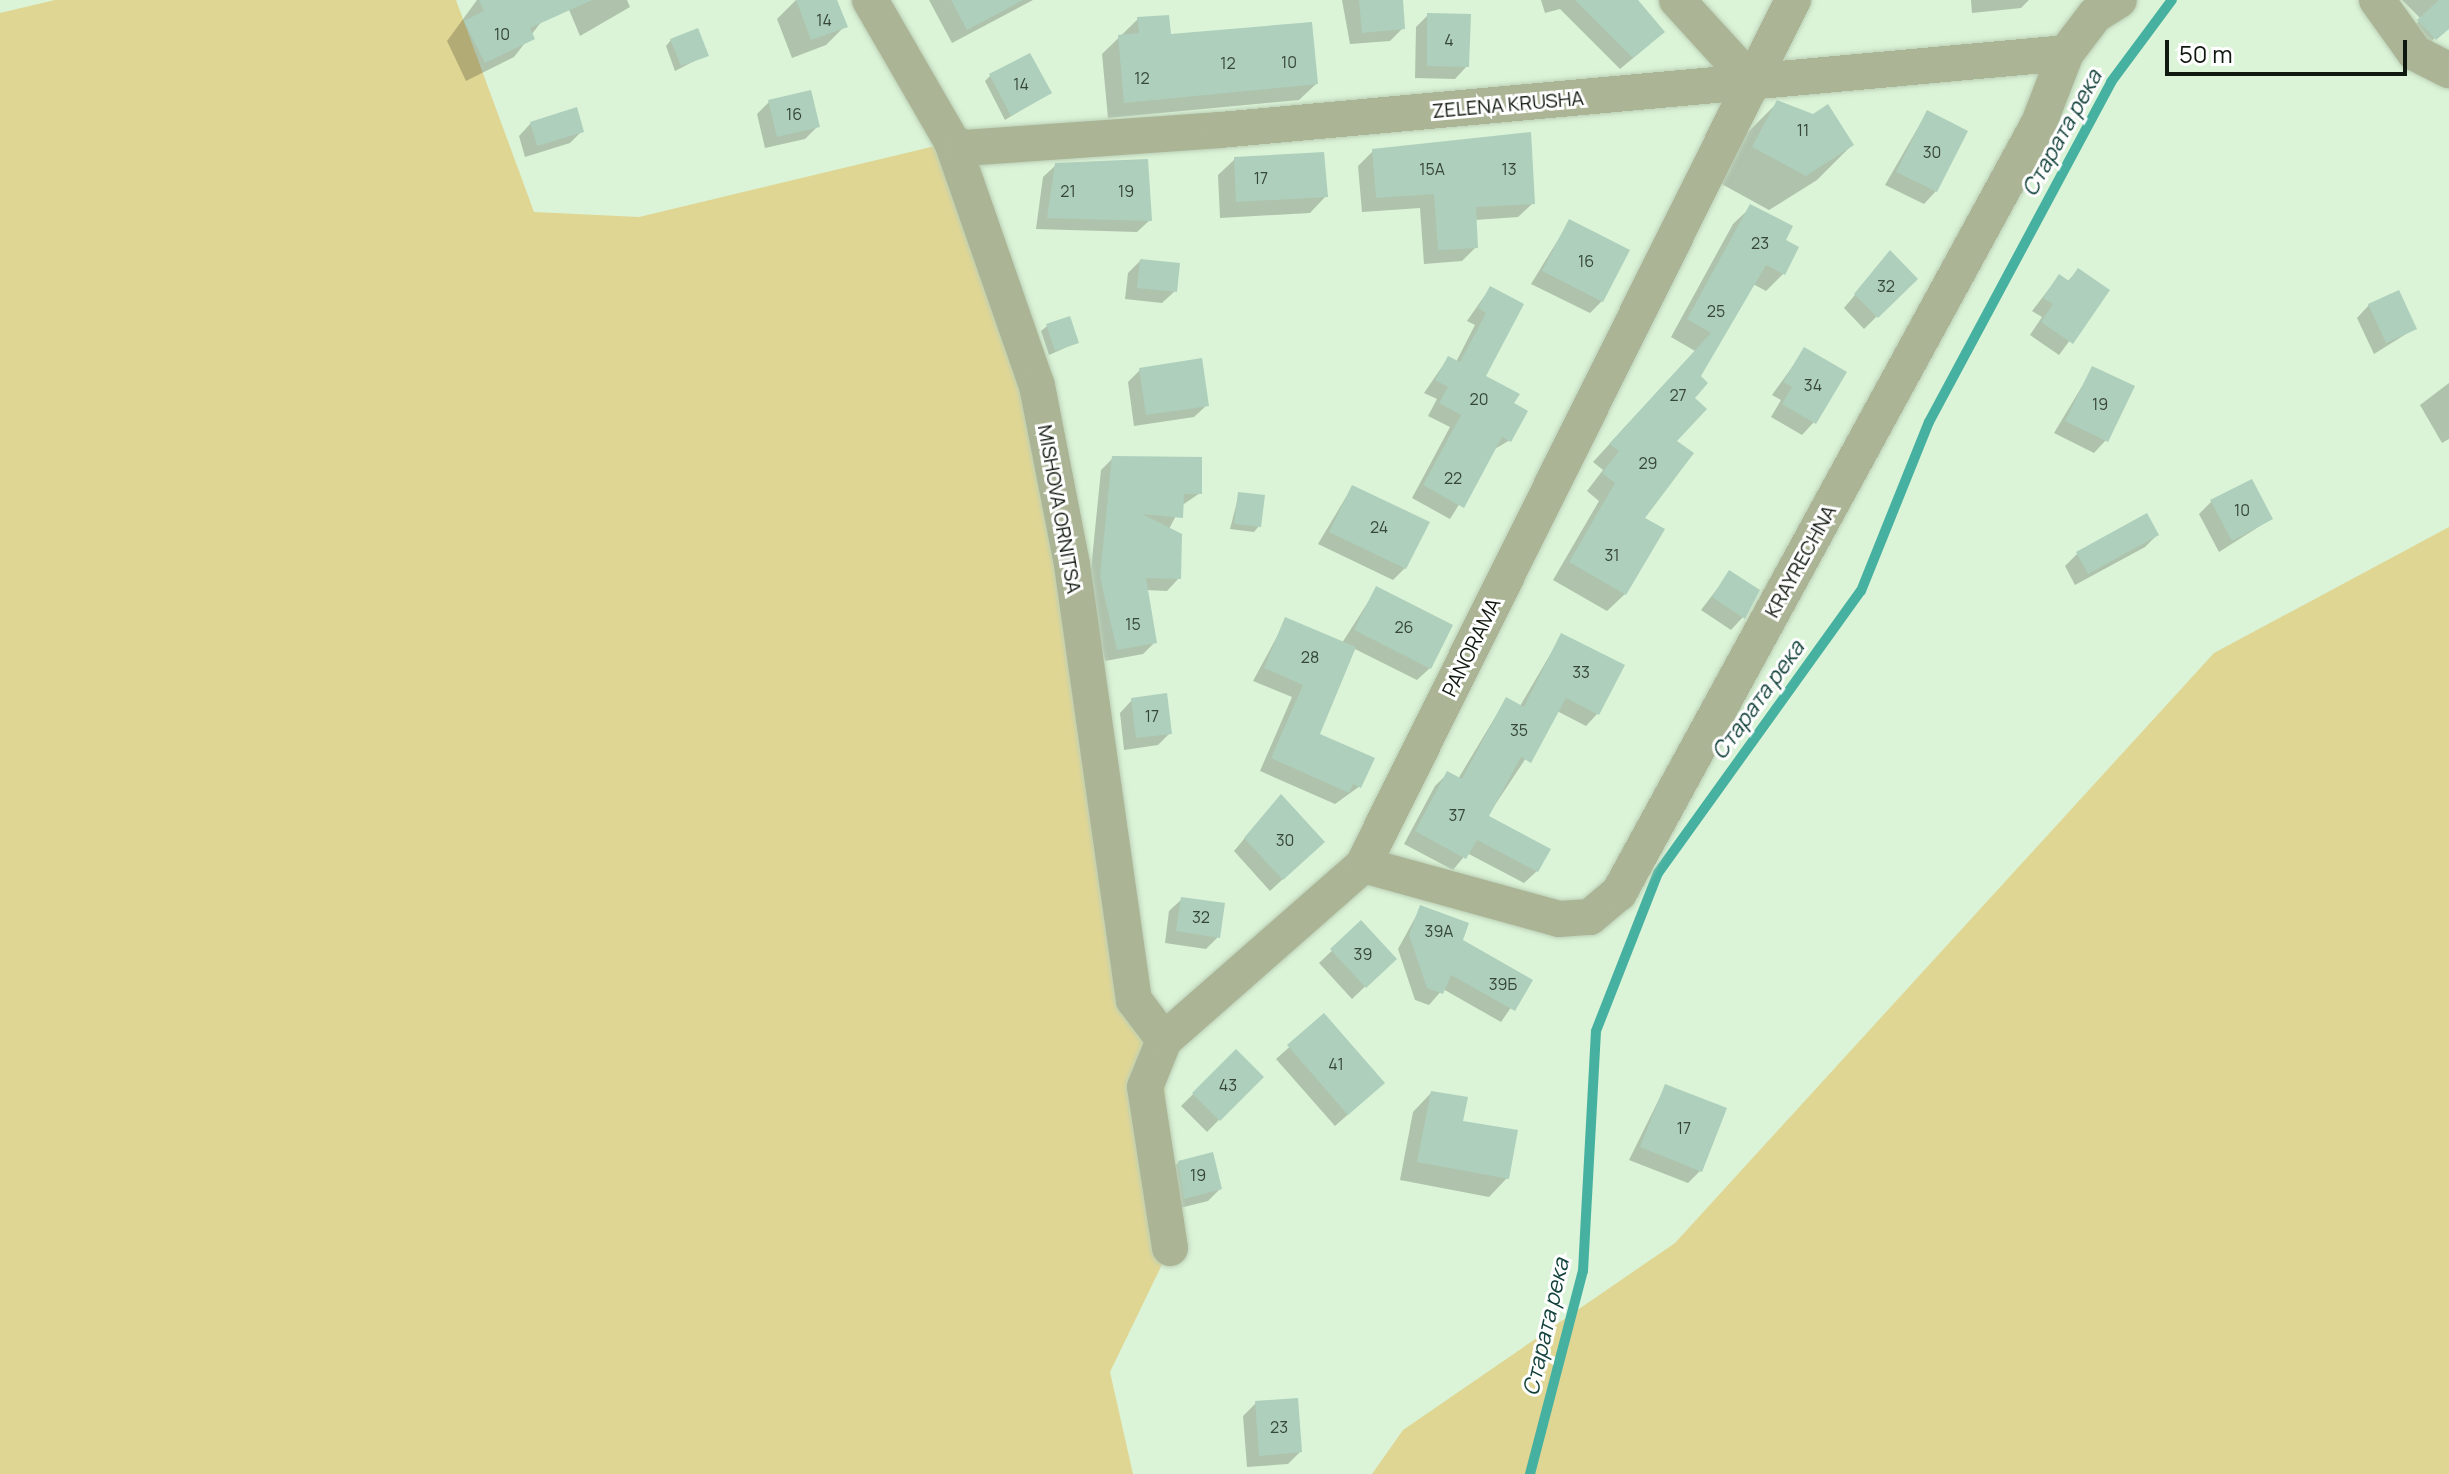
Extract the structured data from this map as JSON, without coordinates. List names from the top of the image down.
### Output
{
  "streets": {
    "street": [
      "ZELENA KRUSHA",
      "MISHOVA ORNITSA",
      "KRAYRECHNA",
      "PANORAMA"
    ]
  },
  "crossings": [
    ["ZELENA KRUSHA", "MISHOVA ORNITSA"],
    ["ZELENA KRUSHA", "KRAYRECHNA"],
    ["ZELENA KRUSHA", "PANORAMA"],
    ["MISHOVA ORNITSA", "PANORAMA"],
    ["KRAYRECHNA", "PANORAMA"]
  ],
  "water": ["Старата река"],
  "house_numbers": [
    "14",
    "10",
    "4",
    "10",
    "12",
    "12",
    "14",
    "16",
    "11",
    "30",
    "15А",
    "13",
    "17",
    "21",
    "19",
    "23",
    "16",
    "32",
    "25",
    "34",
    "27",
    "20",
    "19",
    "29",
    "22",
    "10",
    "24",
    "31",
    "15",
    "26",
    "28",
    "33",
    "17",
    "35",
    "37",
    "30",
    "32",
    "39А",
    "39",
    "39Б",
    "41",
    "43",
    "17",
    "19",
    "23"
  ],
  "scale_bar": "50 m"
}
